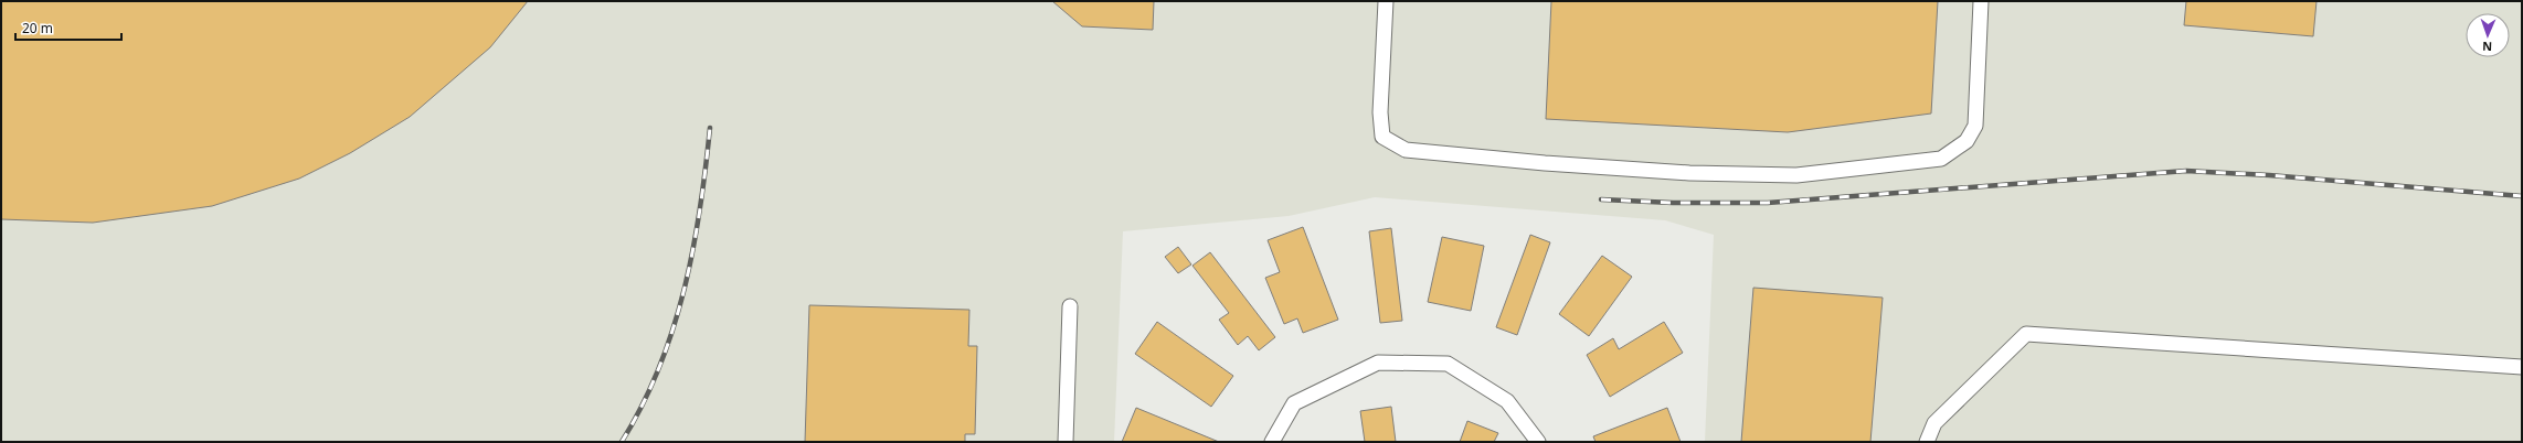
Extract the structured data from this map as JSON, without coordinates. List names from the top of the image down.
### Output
{
  "scale_bar": "20 m",
  "north": "bottom"
}
